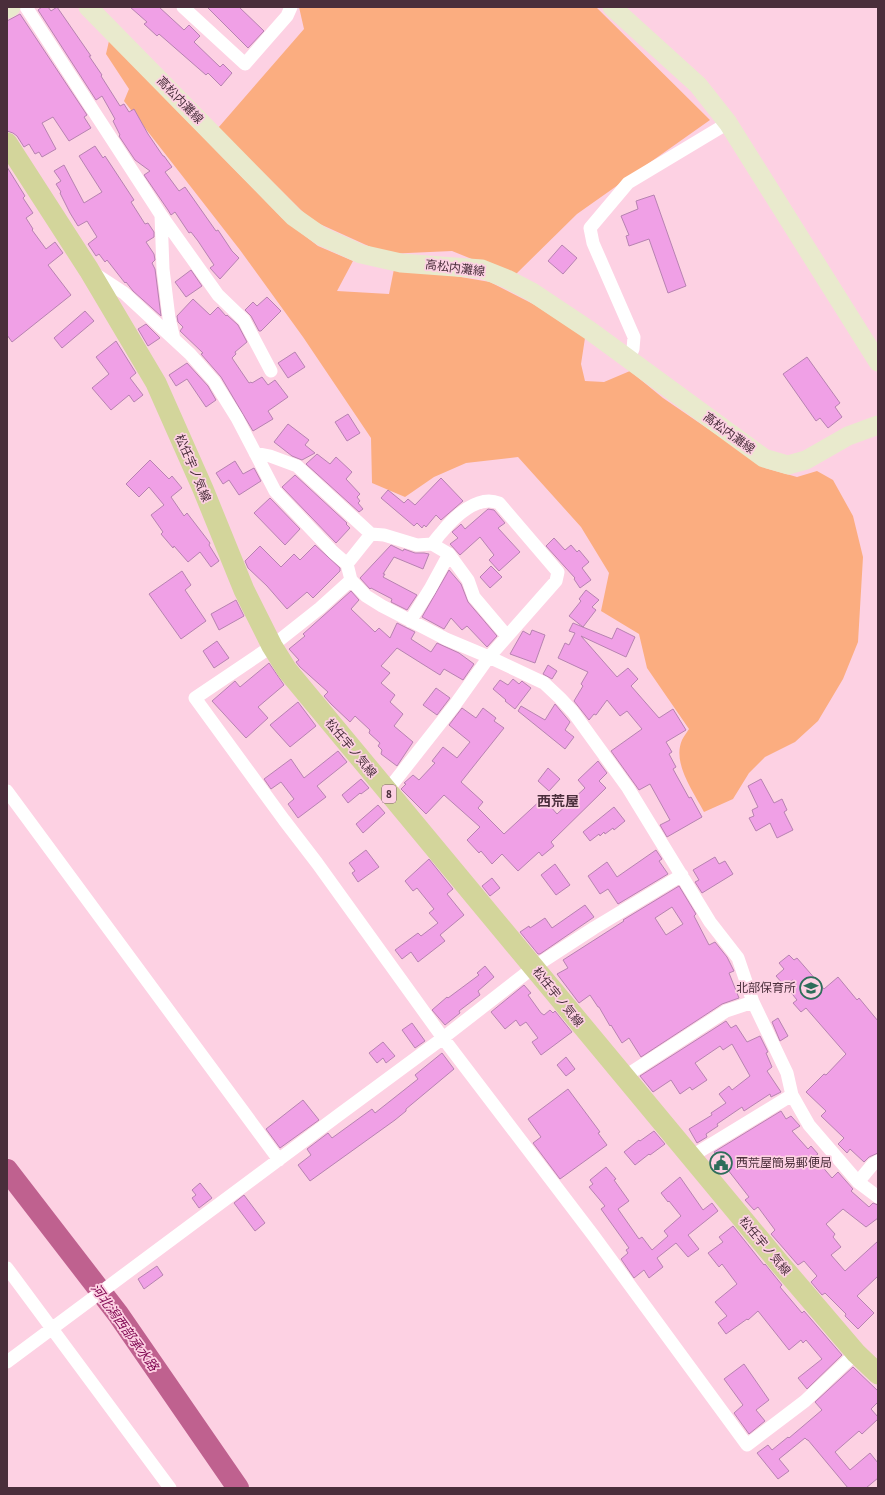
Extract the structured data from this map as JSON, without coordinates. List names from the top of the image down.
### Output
{
  "streets": {
    "main road": ["高松内灘線", "松任宇ノ気線", "8"]
  },
  "districts": ["西荒屋"],
  "water": ["河北潟西部承水路"],
  "places": {
    "school or university": ["北部保育所"],
    "public building": ["西荒屋簡易郵便局"]
  }
}
